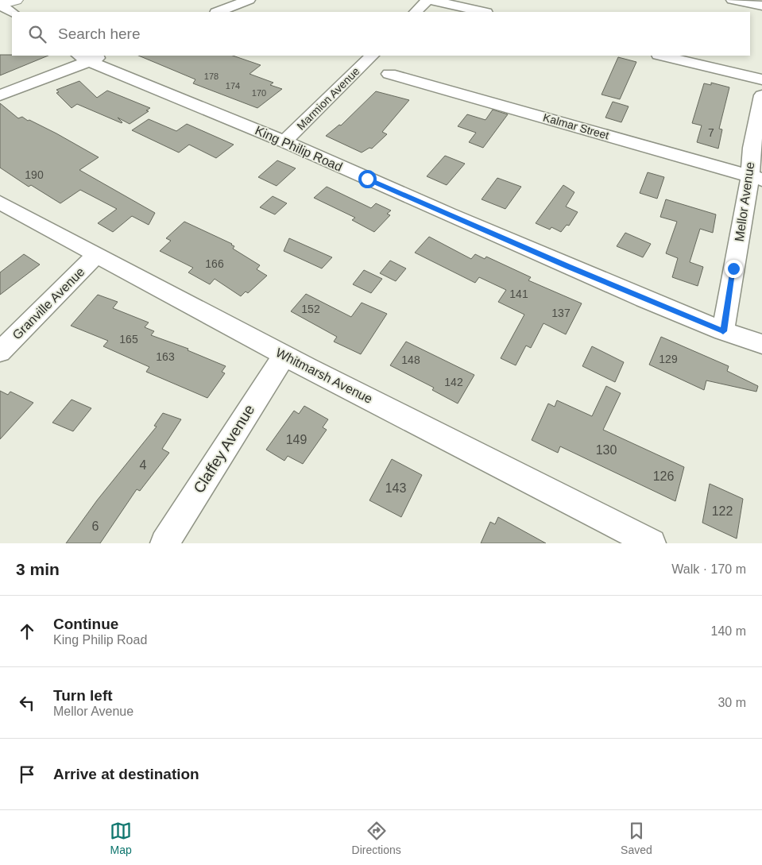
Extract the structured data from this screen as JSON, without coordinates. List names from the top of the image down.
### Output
{
  "streets": {
    "street": [
      "Marmion Avenue",
      "Kalmar Street",
      "King Philip Road",
      "Mellor Avenue",
      "Granville Avenue",
      "Whitmarsh Avenue",
      "Claffey Avenue"
    ]
  },
  "crossings": [
    ["Marmion Avenue", "King Philip Road"],
    ["Kalmar Street", "Mellor Avenue"],
    ["King Philip Road", "Mellor Avenue"],
    ["Granville Avenue", "Whitmarsh Avenue"],
    ["Whitmarsh Avenue", "Claffey Avenue"]
  ],
  "house_numbers": [
    "178",
    "174",
    "170",
    "7",
    "190",
    "166",
    "141",
    "152",
    "137",
    "165",
    "163",
    "129",
    "148",
    "142",
    "149",
    "130",
    "4",
    "126",
    "143",
    "122",
    "6"
  ],
  "page": {
    "search": "Search here",
    "heading": ["3 min", "Walk · 170 m"],
    "list": [
      ["Continue", "King Philip Road", "140 m"],
      ["Turn left", "Mellor Avenue", "30 m"],
      "Arrive at destination"
    ],
    "nav": ["Map", "Directions", "Saved"]
  }
}
